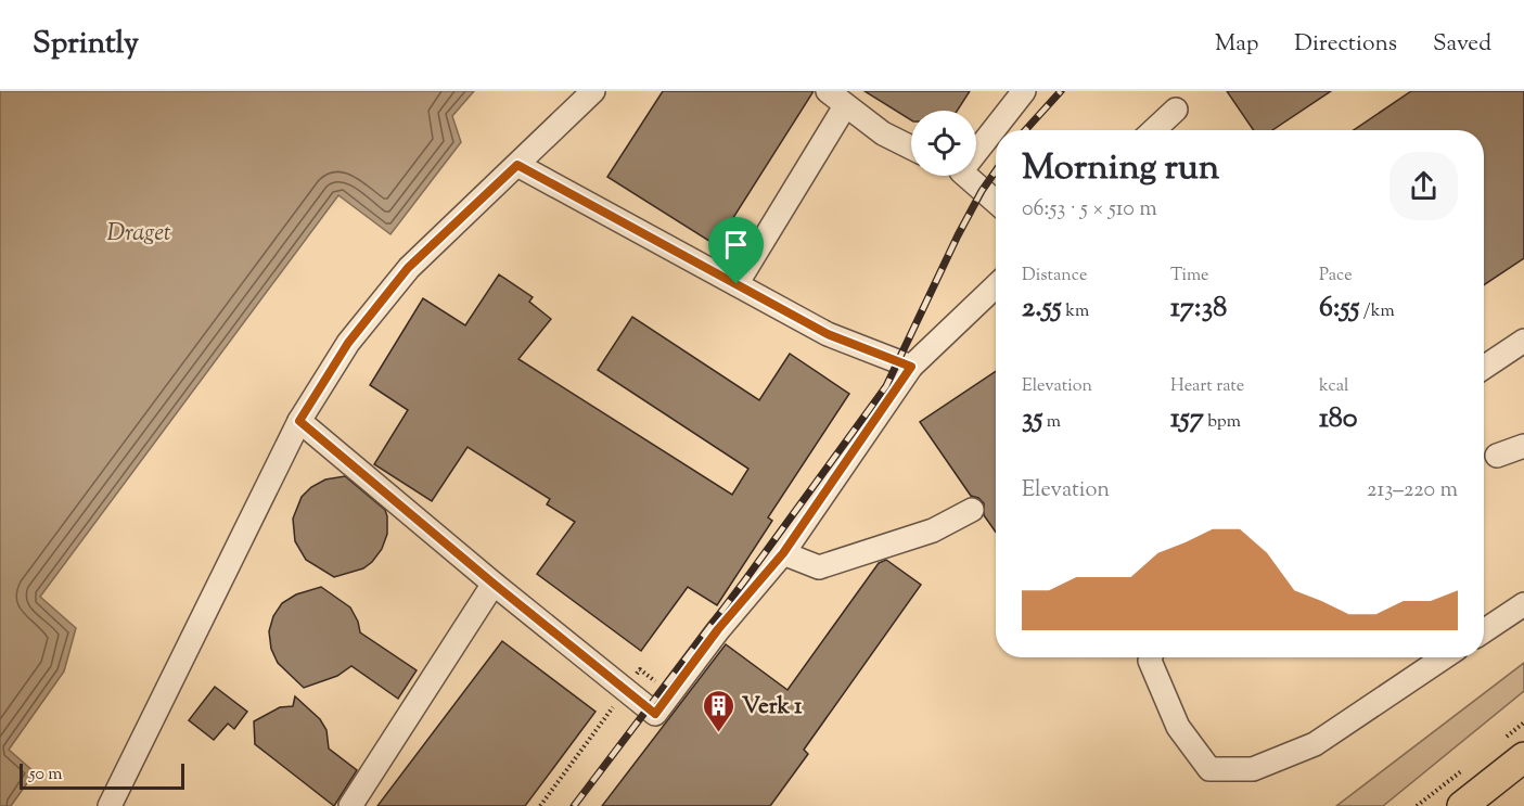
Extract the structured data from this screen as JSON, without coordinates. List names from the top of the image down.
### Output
{
  "water": ["Draget"],
  "places": {
    "building": ["Verk 1"]
  },
  "scale_bar": "50 m",
  "page": {
    "header": "Sprintly",
    "nav": ["Map", "Directions", "Saved"],
    "heading": ["Morning run", "06:53 · 5 × 510 m"],
    "stats": [
      ["Distance", "2.55 km"],
      ["Time", "17:38"],
      ["Pace", "6:55 /km"],
      ["Elevation", "35 m"],
      ["Heart rate", "157 bpm"],
      ["kcal", "180"]
    ],
    "chart": ["Elevation", "213–220 m"],
    "scale": "50 m"
  }
}
